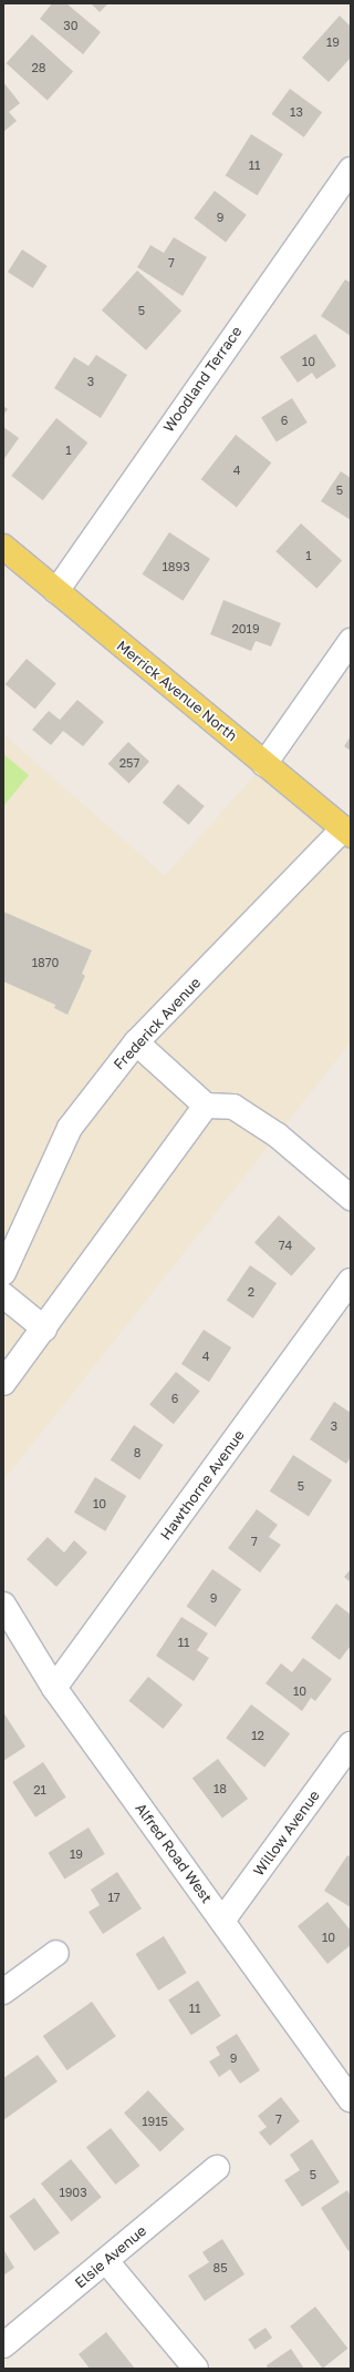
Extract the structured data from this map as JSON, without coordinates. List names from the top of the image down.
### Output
{
  "streets": {
    "main road": ["Merrick Avenue North"],
    "street": [
      "Woodland Terrace",
      "Frederick Avenue",
      "Hawthorne Avenue",
      "Willow Avenue",
      "Alfred Road West",
      "Elsie Avenue"
    ]
  },
  "crossings": [
    ["Woodland Terrace", "Merrick Avenue North"],
    ["Merrick Avenue North", "Frederick Avenue"],
    ["Hawthorne Avenue", "Alfred Road West"],
    ["Willow Avenue", "Alfred Road West"]
  ],
  "house_numbers": [
    "30",
    "19",
    "28",
    "13",
    "11",
    "9",
    "7",
    "5",
    "10",
    "3",
    "6",
    "1",
    "4",
    "5",
    "1",
    "1893",
    "2019",
    "257",
    "1870",
    "74",
    "2",
    "4",
    "6",
    "3",
    "8",
    "5",
    "10",
    "7",
    "9",
    "11",
    "10",
    "12",
    "18",
    "21",
    "19",
    "17",
    "10",
    "11",
    "9",
    "7",
    "1915",
    "5",
    "1903",
    "85"
  ]
}
